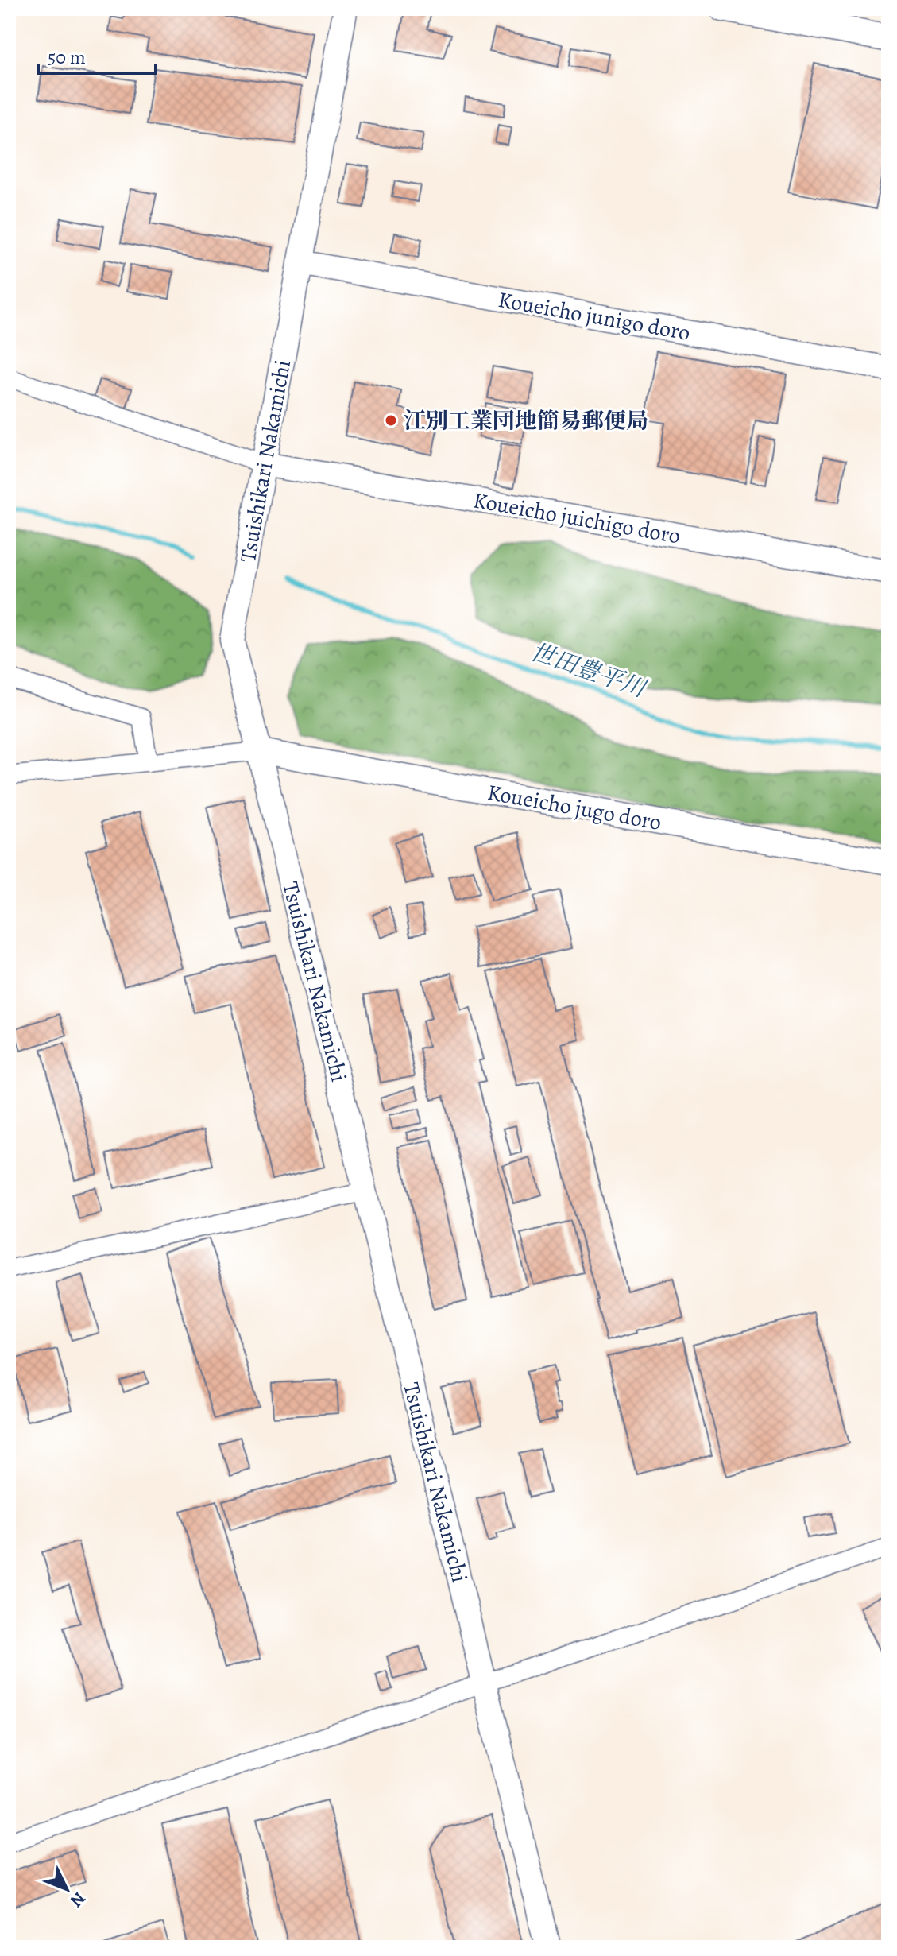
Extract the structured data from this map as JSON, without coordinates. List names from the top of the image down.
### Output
{
  "streets": {
    "street": [
      "Koueicho junigo doro",
      "Tsuishikari Nakamichi",
      "Koueicho juichigo doro",
      "Koueicho jugo doro"
    ]
  },
  "crossings": [
    ["Koueicho junigo doro", "Tsuishikari Nakamichi"],
    ["Tsuishikari Nakamichi", "Koueicho juichigo doro"],
    ["Tsuishikari Nakamichi", "Koueicho jugo doro"]
  ],
  "water": ["世田豊平川"],
  "places": ["江別工業団地簡易郵便局"],
  "scale_bar": "50 m",
  "north": "bottom right"
}
